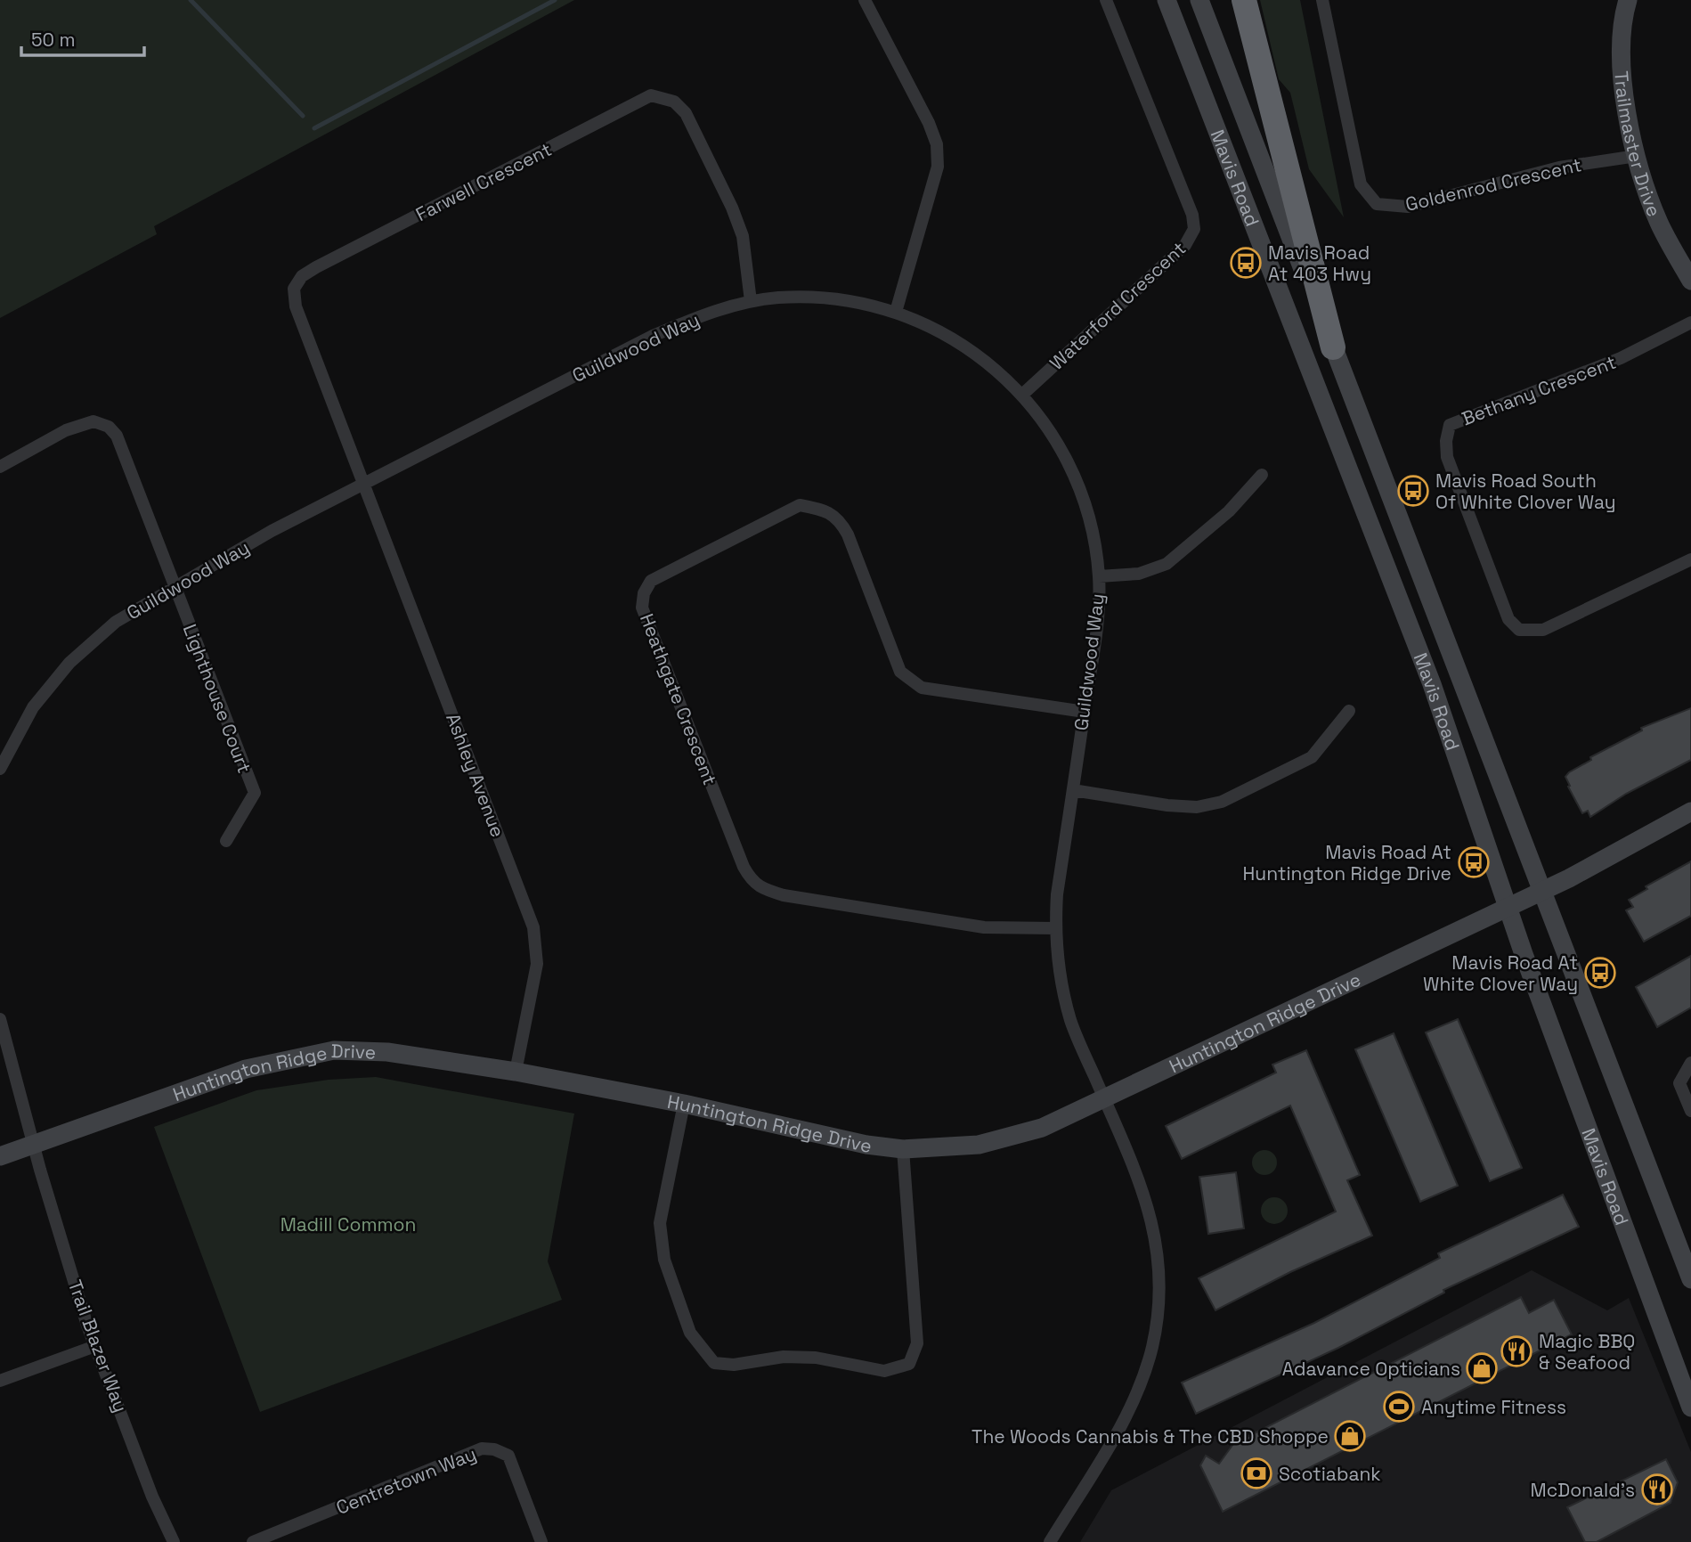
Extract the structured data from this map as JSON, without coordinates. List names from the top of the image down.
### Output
{
  "streets": {
    "main road": ["Trailmaster Drive", "Mavis Road", "Huntington Ridge Drive"],
    "street": [
      "Farwell Crescent",
      "Goldenrod Crescent",
      "Waterford Crescent",
      "Guildwood Way",
      "Bethany Crescent",
      "Lighthouse Court",
      "Heathgate Crescent",
      "Ashley Avenue",
      "Trail Blazer Way",
      "Centretown Way"
    ]
  },
  "crossings": [
    ["Trailmaster Drive", "Goldenrod Crescent"],
    ["Mavis Road", "Huntington Ridge Drive"],
    ["Farwell Crescent", "Guildwood Way"],
    ["Farwell Crescent", "Ashley Avenue"],
    ["Waterford Crescent", "Guildwood Way"],
    ["Guildwood Way", "Lighthouse Court"],
    ["Guildwood Way", "Heathgate Crescent"],
    ["Guildwood Way", "Ashley Avenue"],
    ["Guildwood Way", "Huntington Ridge Drive"],
    ["Ashley Avenue", "Huntington Ridge Drive"],
    ["Huntington Ridge Drive", "Trail Blazer Way"]
  ],
  "parks": ["Madill Common"],
  "places": {
    "bus stop": [
      "Mavis Road At 403 Hwy",
      "Mavis Road South Of White Clover Way",
      "Mavis Road At Huntington Ridge Drive",
      "Mavis Road At White Clover Way"
    ],
    "restaurant": ["Magic BBQ & Seafood", "McDonald's"],
    "shop": ["Adavance Opticians", "The Woods Cannabis & The CBD Shoppe"],
    "sports": ["Anytime Fitness"],
    "bank": ["Scotiabank"]
  },
  "scale_bar": "50 m"
}
